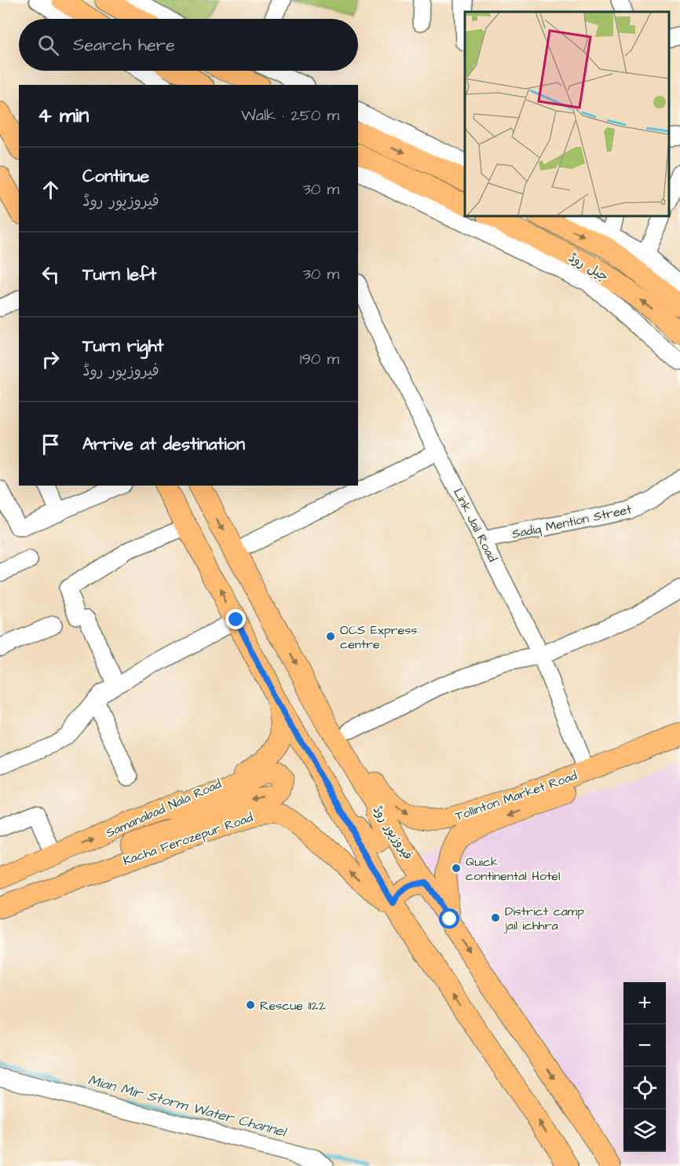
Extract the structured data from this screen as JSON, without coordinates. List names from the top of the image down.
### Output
{
  "streets": {
    "main road": [
      "جیل روڈ",
      "Tollinton Market Road",
      "Samanabad Nala Road",
      "فیروزپور روڈ",
      "Kacha Ferozepur Road"
    ],
    "street": ["Sadiq Mention Street", "Link Jail Road"]
  },
  "crossings": [
    ["Sadiq Mention Street", "Link Jail Road"],
    ["Link Jail Road", "Tollinton Market Road"],
    ["Tollinton Market Road", "فیروزپور روڈ"]
  ],
  "one_way": ["Kacha Ferozepur Road"],
  "water": ["Mian Mir Storm Water Channel"],
  "places": [
    "OCS Express centre",
    "Quick continental Hotel",
    "District camp jail ichhra",
    "Rescue 1122"
  ],
  "page": {
    "search": "Search here",
    "heading": ["4 min", "Walk · 250 m"],
    "list": [
      ["Continue", "فیروزپور روڈ", "30 m"],
      ["Turn left", "30 m"],
      ["Turn right", "فیروزپور روڈ", "190 m"],
      "Arrive at destination"
    ],
    "map_buttons": ["+", "−"]
  }
}
